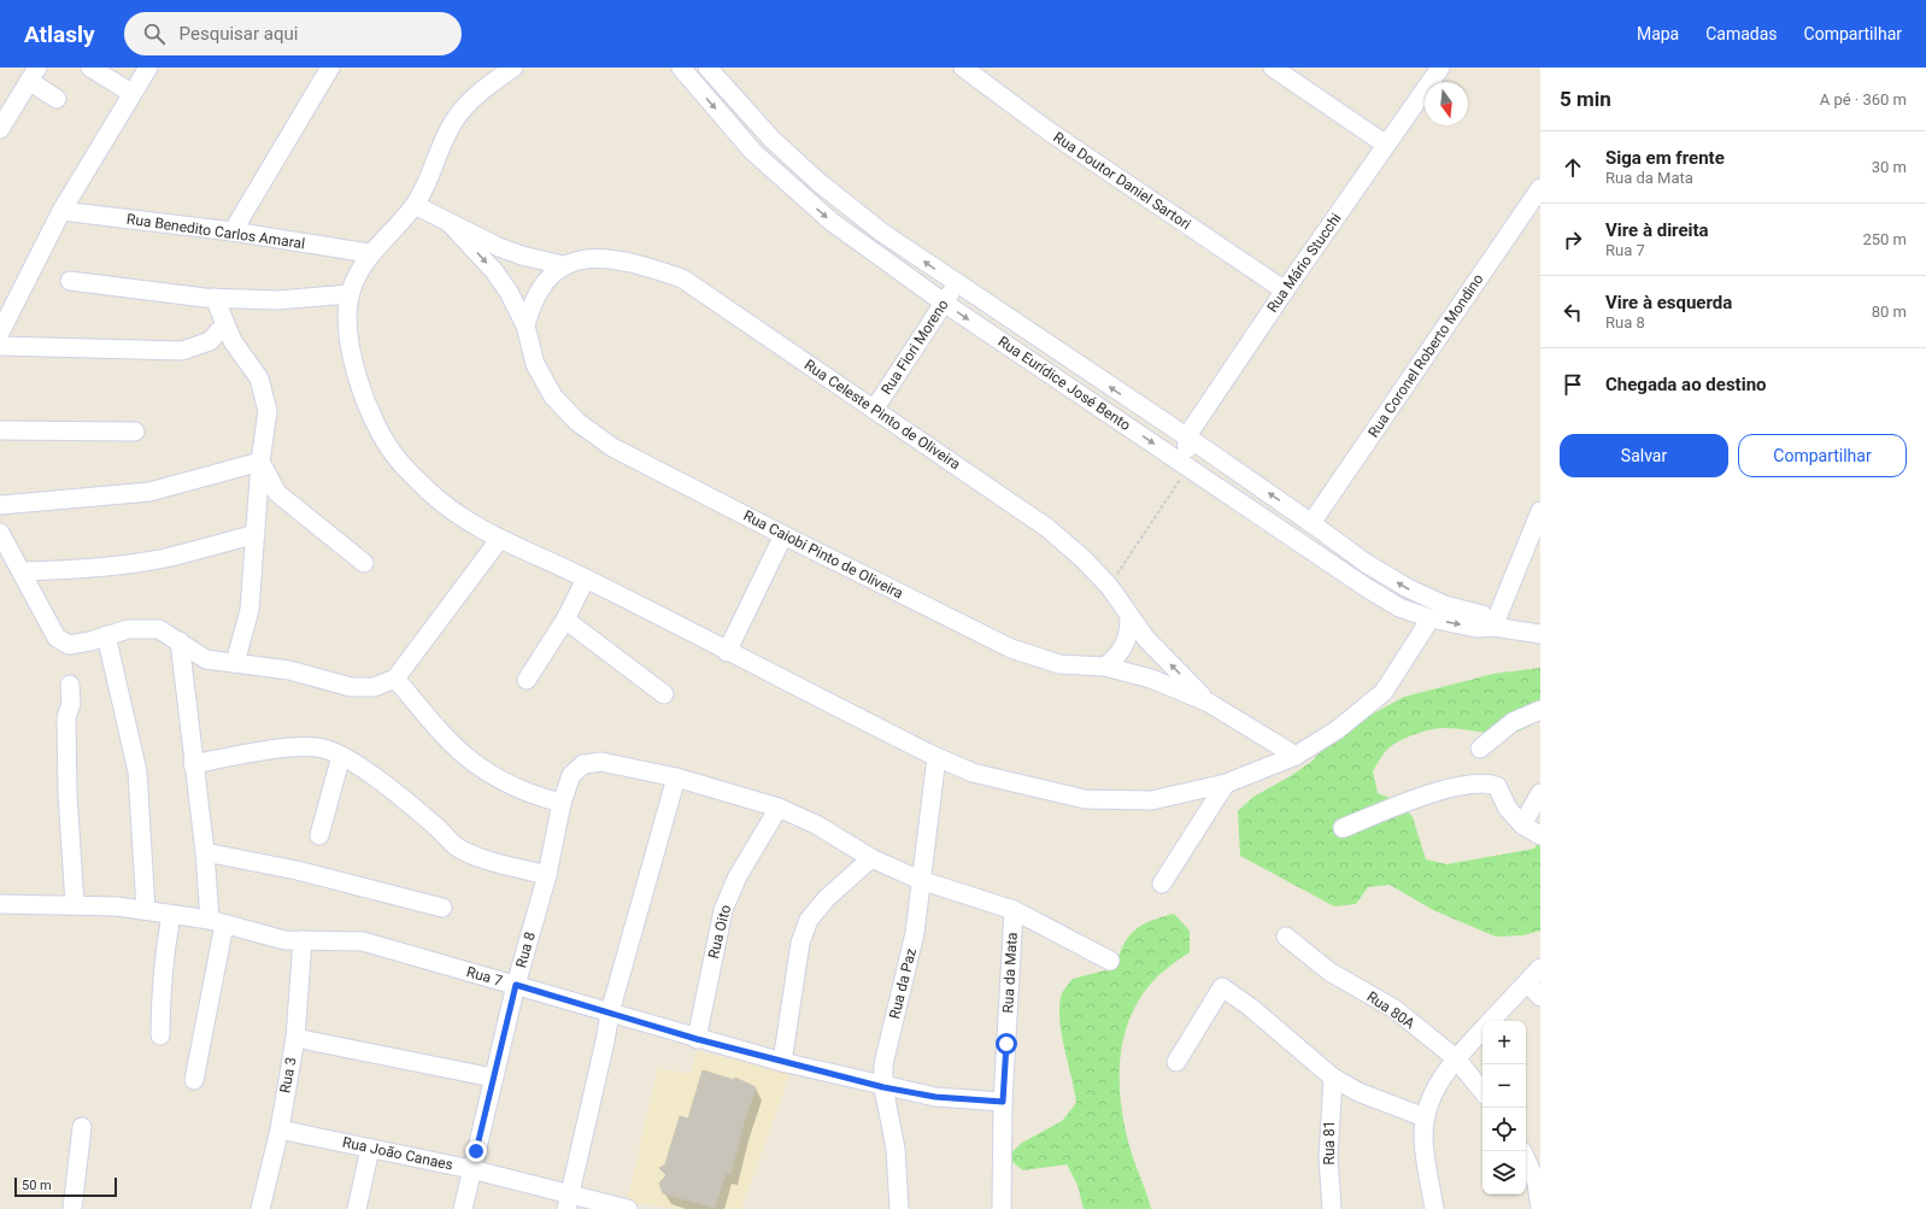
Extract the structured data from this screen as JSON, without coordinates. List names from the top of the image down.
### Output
{
  "streets": {
    "street": [
      "Rua Doutor Daniel Sartori",
      "Rua Benedito Carlos Amaral",
      "Rua Mário Stucchi",
      "Rua Fiori Moreno",
      "Rua Coronel Roberto Mondino",
      "Rua Eurídice José Bento",
      "Rua Celeste Pinto de Oliveira",
      "Rua Caiobi Pinto de Oliveira",
      "Rua Oito",
      "Rua 8",
      "Rua da Mata",
      "Rua 7",
      "Rua da Paz",
      "Rua 80A",
      "Rua 3",
      "Rua 81",
      "Rua João Canaes"
    ]
  },
  "crossings": [
    ["Rua Doutor Daniel Sartori", "Rua Mário Stucchi"],
    ["Rua Mário Stucchi", "Rua Eurídice José Bento"],
    ["Rua Fiori Moreno", "Rua Eurídice José Bento"],
    ["Rua Fiori Moreno", "Rua Celeste Pinto de Oliveira"],
    ["Rua Coronel Roberto Mondino", "Rua Eurídice José Bento"],
    ["Rua Celeste Pinto de Oliveira", "Rua Caiobi Pinto de Oliveira"],
    ["Rua Oito", "Rua 7"],
    ["Rua 8", "Rua 7"],
    ["Rua 8", "Rua João Canaes"],
    ["Rua da Mata", "Rua 7"],
    ["Rua 7", "Rua da Paz"],
    ["Rua 7", "Rua 3"],
    ["Rua 3", "Rua João Canaes"]
  ],
  "scale_bar": "50 m",
  "north": "bottom",
  "page": {
    "header": "Atlasly",
    "search": "Pesquisar aqui",
    "nav": ["Mapa", "Camadas", "Compartilhar"],
    "heading": ["5 min", "A pé · 360 m"],
    "list": [
      ["Siga em frente", "Rua da Mata", "30 m"],
      ["Vire à direita", "Rua 7", "250 m"],
      ["Vire à esquerda", "Rua 8", "80 m"],
      "Chegada ao destino"
    ],
    "buttons": ["Salvar", "Compartilhar"],
    "map_buttons": ["+", "−"],
    "scale": "50 m"
  }
}
